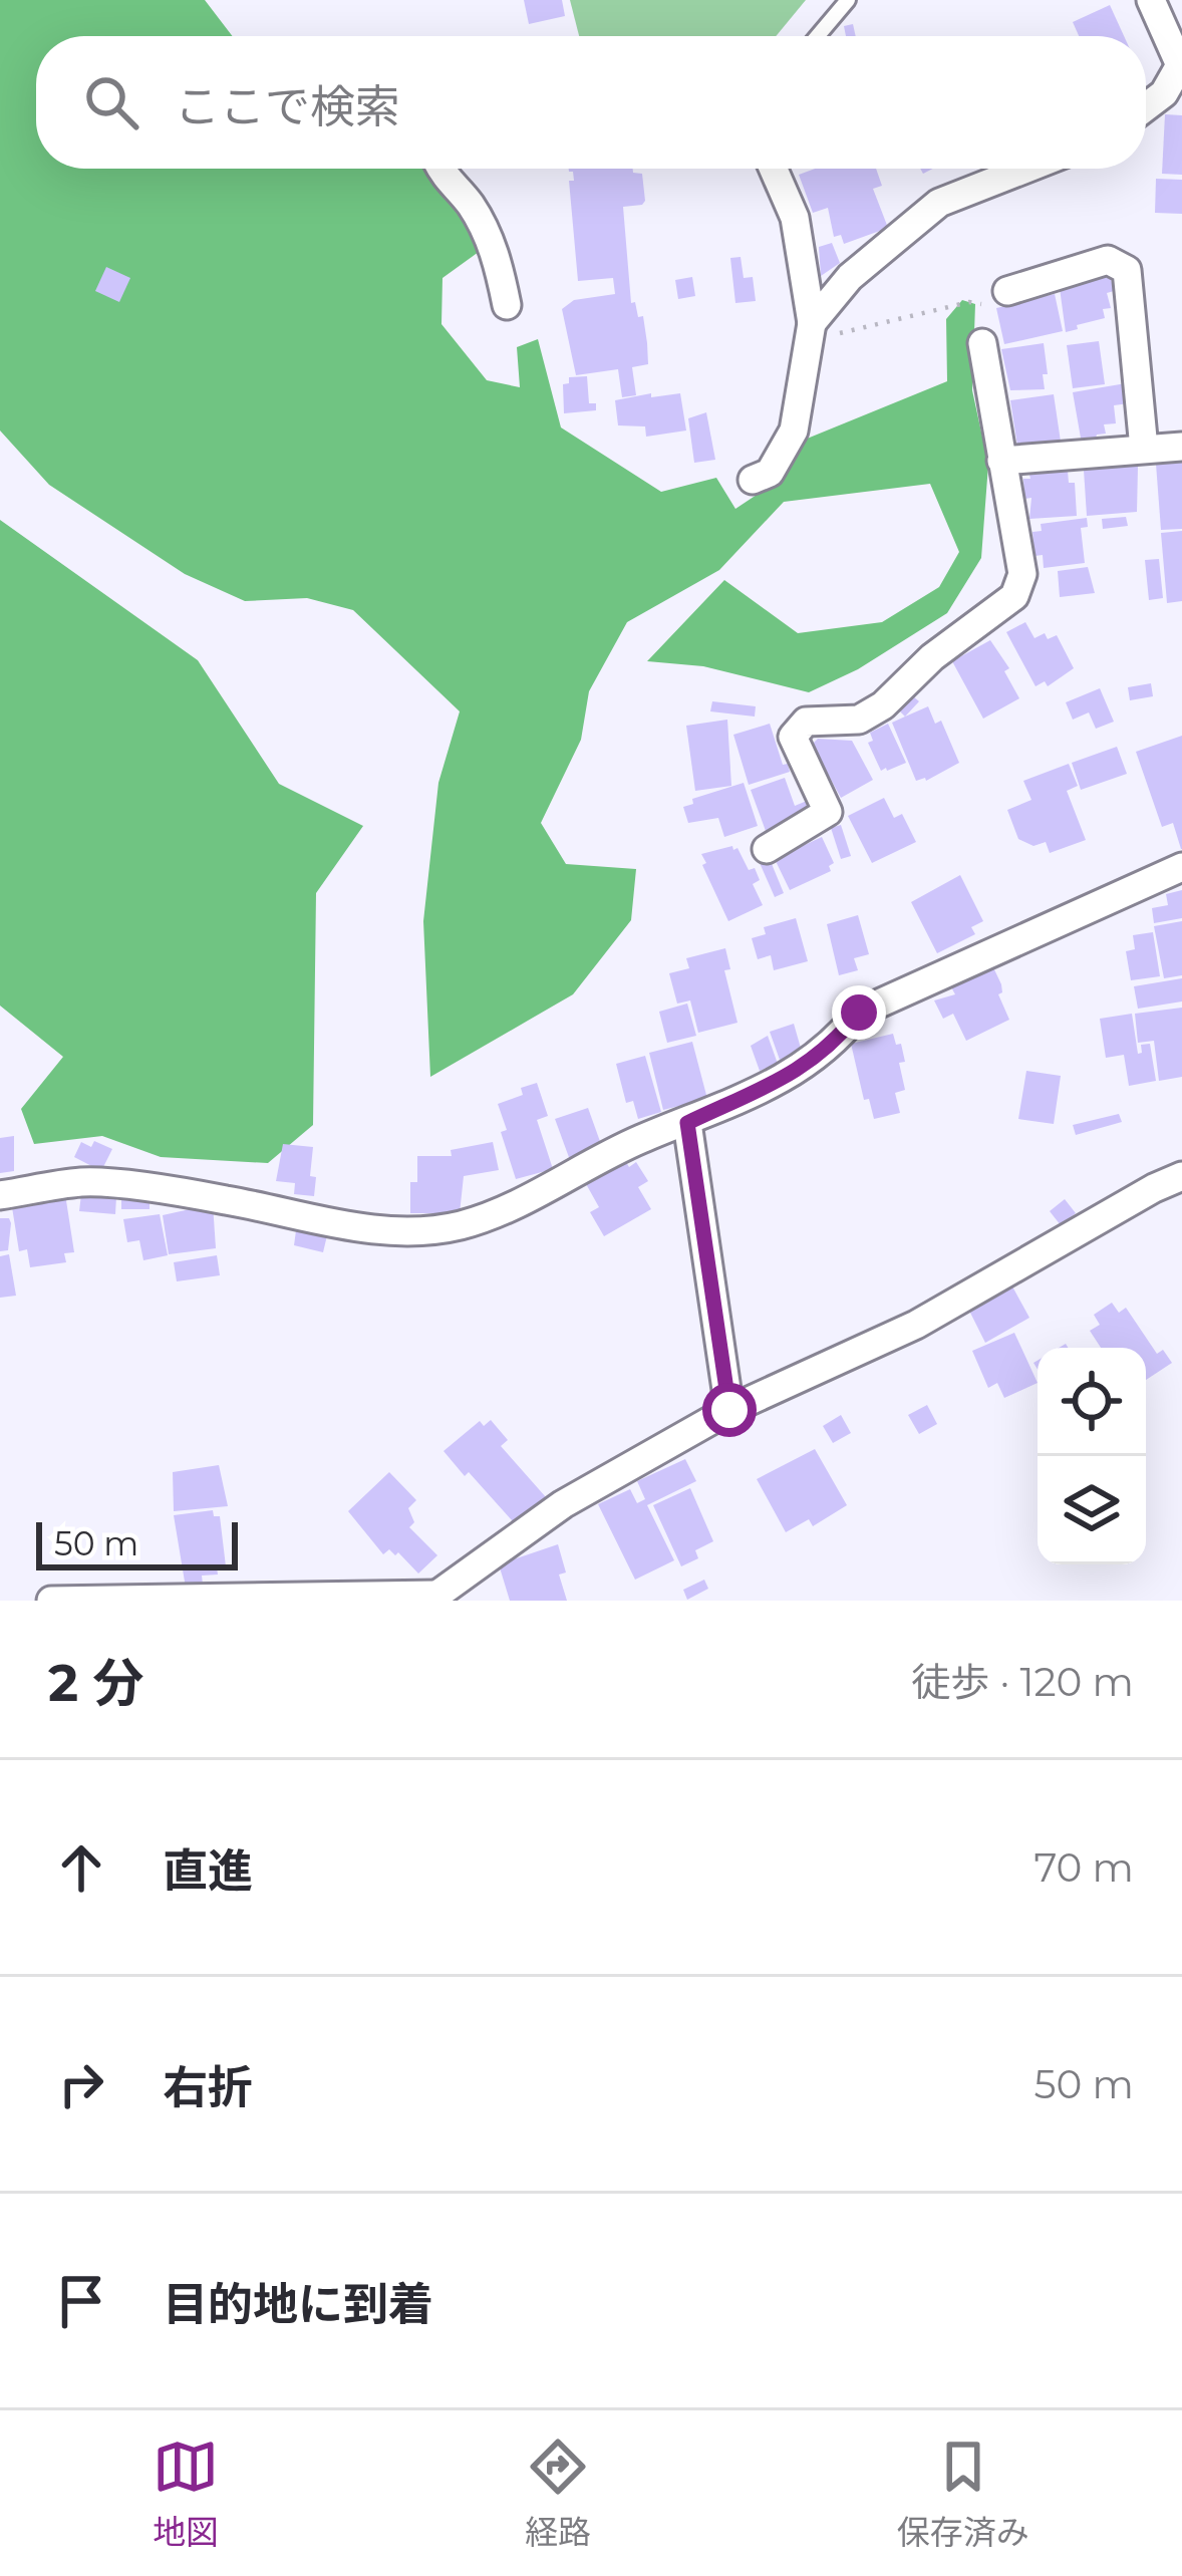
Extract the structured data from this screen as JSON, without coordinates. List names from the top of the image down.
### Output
{
  "scale_bar": "50 m",
  "page": {
    "search": "ここで検索",
    "scale": "50 m",
    "heading": ["2 分", "徒歩 · 120 m"],
    "list": [
      ["直進", "70 m"],
      ["右折", "50 m"],
      "目的地に到着"
    ],
    "nav": ["地図", "経路", "保存済み"]
  }
}
